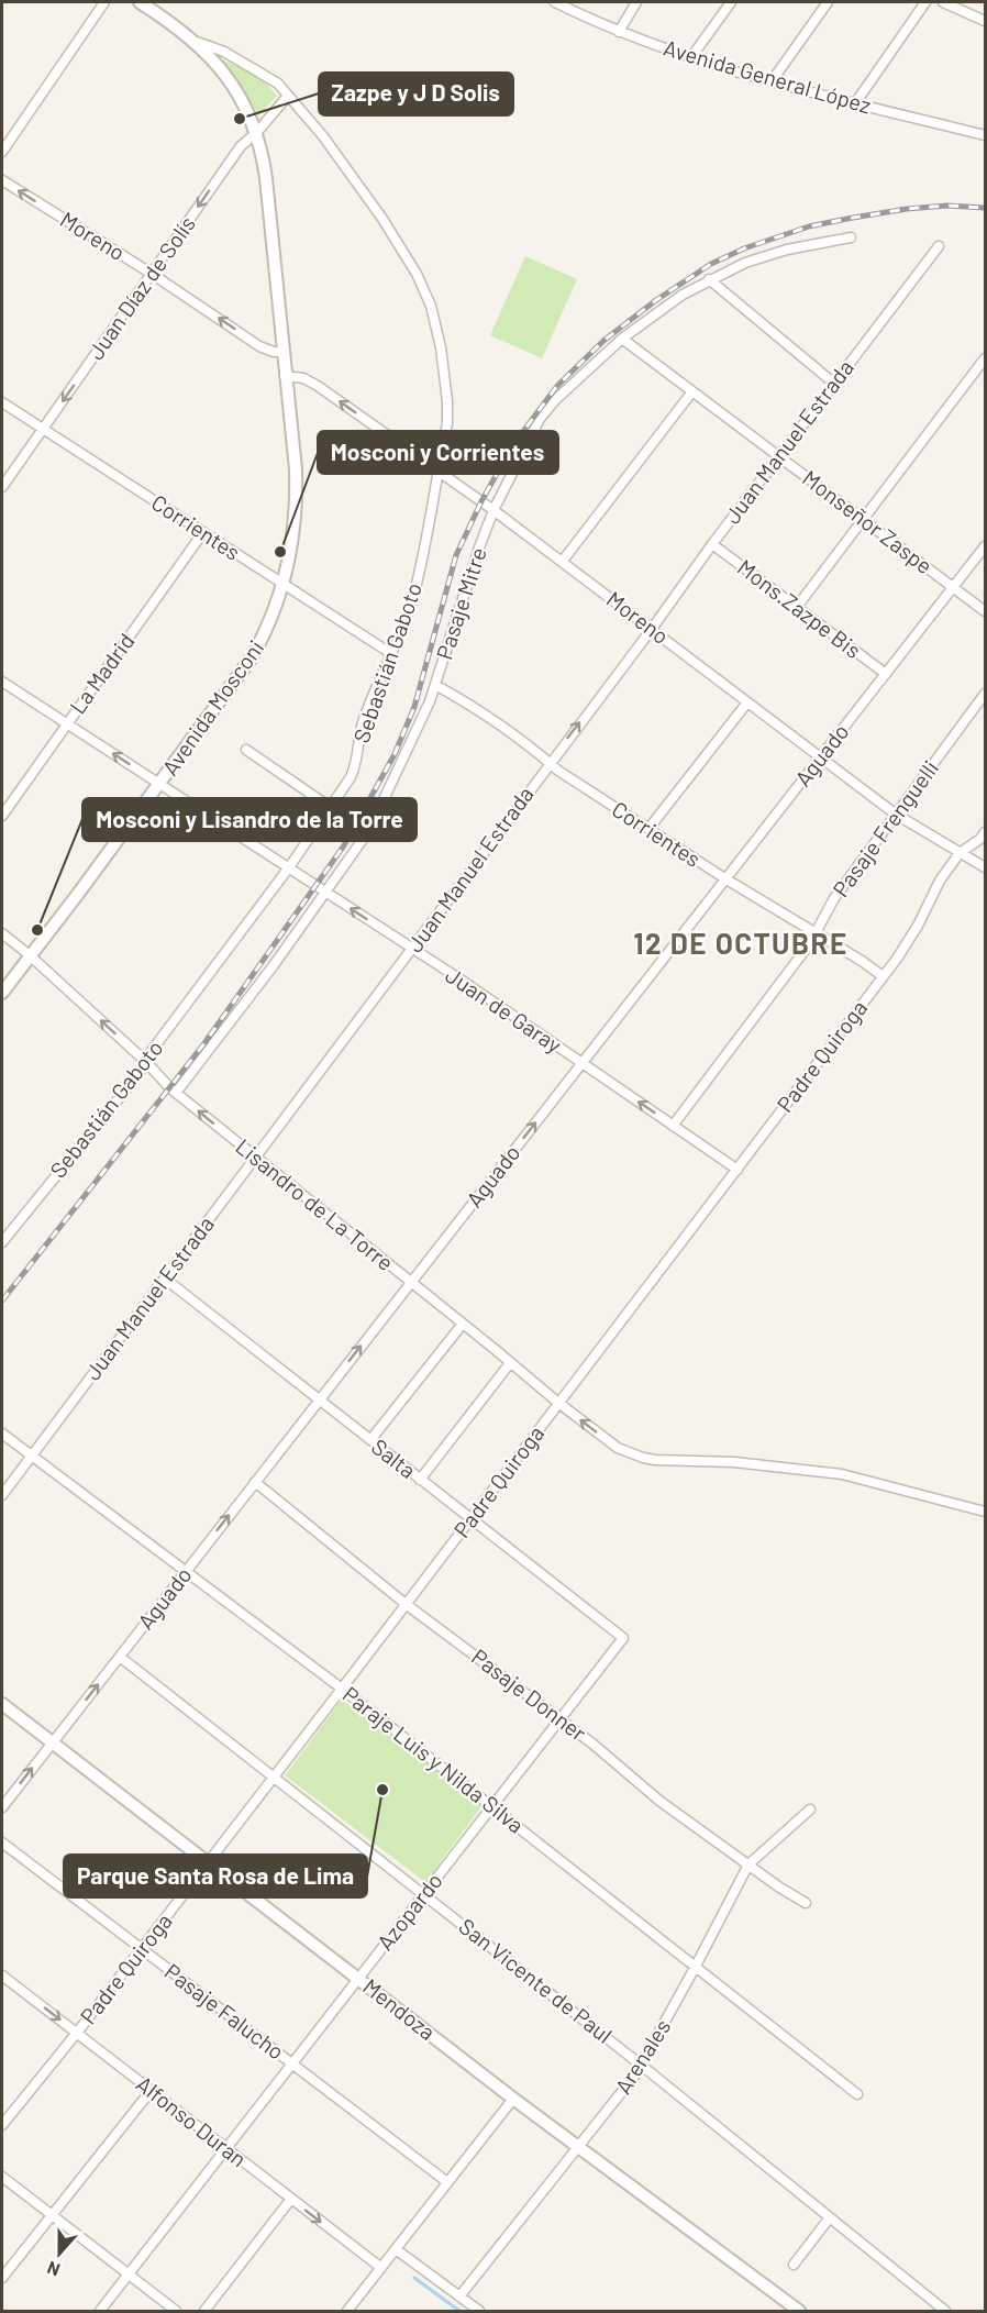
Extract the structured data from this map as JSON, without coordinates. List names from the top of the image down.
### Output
{
  "streets": {
    "street": [
      "Avenida General López",
      "Moreno",
      "Juan Díaz de Solís",
      "Juan Manuel Estrada",
      "Monseñor Zaspe",
      "Corrientes",
      "Pasaje Mitre",
      "Mons.Zazpe Bis",
      "Sebastián Gaboto",
      "La Madrid",
      "Avenida Mosconi",
      "Aguado",
      "Pasaje Frenguelli",
      "Juan de Garay",
      "Padre Quiroga",
      "Lisandro de La Torre",
      "Salta",
      "Pasaje Donner",
      "Paraje Luis y Nilda Silva",
      "Azopardo",
      "San Vicente de Paul",
      "Mendoza",
      "Pasaje Falucho",
      "Arenales",
      "Alfonso Duran"
    ]
  },
  "crossings": [
    ["Moreno", "Juan Díaz de Solís"],
    ["Moreno", "Juan Manuel Estrada"],
    ["Moreno", "Pasaje Mitre"],
    ["Moreno", "Sebastián Gaboto"],
    ["Moreno", "Avenida Mosconi"],
    ["Moreno", "Aguado"],
    ["Moreno", "Pasaje Frenguelli"],
    ["Moreno", "Padre Quiroga"],
    ["Juan Díaz de Solís", "Corrientes"],
    ["Juan Díaz de Solís", "Sebastián Gaboto"],
    ["Juan Díaz de Solís", "Avenida Mosconi"],
    ["Juan Manuel Estrada", "Monseñor Zaspe"],
    ["Juan Manuel Estrada", "Corrientes"],
    ["Juan Manuel Estrada", "Mons.Zazpe Bis"],
    ["Juan Manuel Estrada", "Juan de Garay"],
    ["Juan Manuel Estrada", "Lisandro de La Torre"],
    ["Juan Manuel Estrada", "Salta"],
    ["Juan Manuel Estrada", "Paraje Luis y Nilda Silva"],
    ["Monseñor Zaspe", "Pasaje Mitre"],
    ["Monseñor Zaspe", "Aguado"],
    ["Corrientes", "Pasaje Mitre"],
    ["Corrientes", "Sebastián Gaboto"],
    ["Corrientes", "La Madrid"],
    ["Corrientes", "Avenida Mosconi"],
    ["Corrientes", "Aguado"],
    ["Corrientes", "Pasaje Frenguelli"],
    ["Corrientes", "Padre Quiroga"],
    ["Pasaje Mitre", "Juan de Garay"],
    ["Pasaje Mitre", "Lisandro de La Torre"],
    ["Mons.Zazpe Bis", "Aguado"],
    ["Sebastián Gaboto", "Avenida Mosconi"],
    ["Sebastián Gaboto", "Juan de Garay"],
    ["Sebastián Gaboto", "Lisandro de La Torre"],
    ["La Madrid", "Juan de Garay"],
    ["Avenida Mosconi", "Juan de Garay"],
    ["Avenida Mosconi", "Lisandro de La Torre"],
    ["Aguado", "Juan de Garay"],
    ["Aguado", "Lisandro de La Torre"],
    ["Aguado", "Salta"],
    ["Aguado", "Pasaje Donner"],
    ["Aguado", "Paraje Luis y Nilda Silva"],
    ["Aguado", "San Vicente de Paul"],
    ["Aguado", "Mendoza"],
    ["Pasaje Frenguelli", "Juan de Garay"],
    ["Juan de Garay", "Padre Quiroga"],
    ["Padre Quiroga", "Lisandro de La Torre"],
    ["Padre Quiroga", "Salta"],
    ["Padre Quiroga", "Pasaje Donner"],
    ["Padre Quiroga", "Paraje Luis y Nilda Silva"],
    ["Padre Quiroga", "San Vicente de Paul"],
    ["Padre Quiroga", "Mendoza"],
    ["Padre Quiroga", "Pasaje Falucho"],
    ["Padre Quiroga", "Alfonso Duran"],
    ["Salta", "Azopardo"],
    ["Pasaje Donner", "Azopardo"],
    ["Pasaje Donner", "Arenales"],
    ["Paraje Luis y Nilda Silva", "Azopardo"],
    ["Paraje Luis y Nilda Silva", "Arenales"],
    ["Azopardo", "San Vicente de Paul"],
    ["Azopardo", "Mendoza"],
    ["Azopardo", "Pasaje Falucho"],
    ["Azopardo", "Alfonso Duran"],
    ["San Vicente de Paul", "Arenales"],
    ["Mendoza", "Arenales"]
  ],
  "one_way": [
    "Moreno",
    "Juan Díaz de Solís",
    "Aguado",
    "Juan de Garay",
    "Lisandro de La Torre",
    "Alfonso Duran"
  ],
  "districts": ["12 DE OCTUBRE"],
  "places": [
    "Zazpe y J D Solis",
    "Mosconi y Corrientes",
    "Mosconi y Lisandro de la Torre",
    "Parque Santa Rosa de Lima"
  ],
  "north": "bottom"
}
